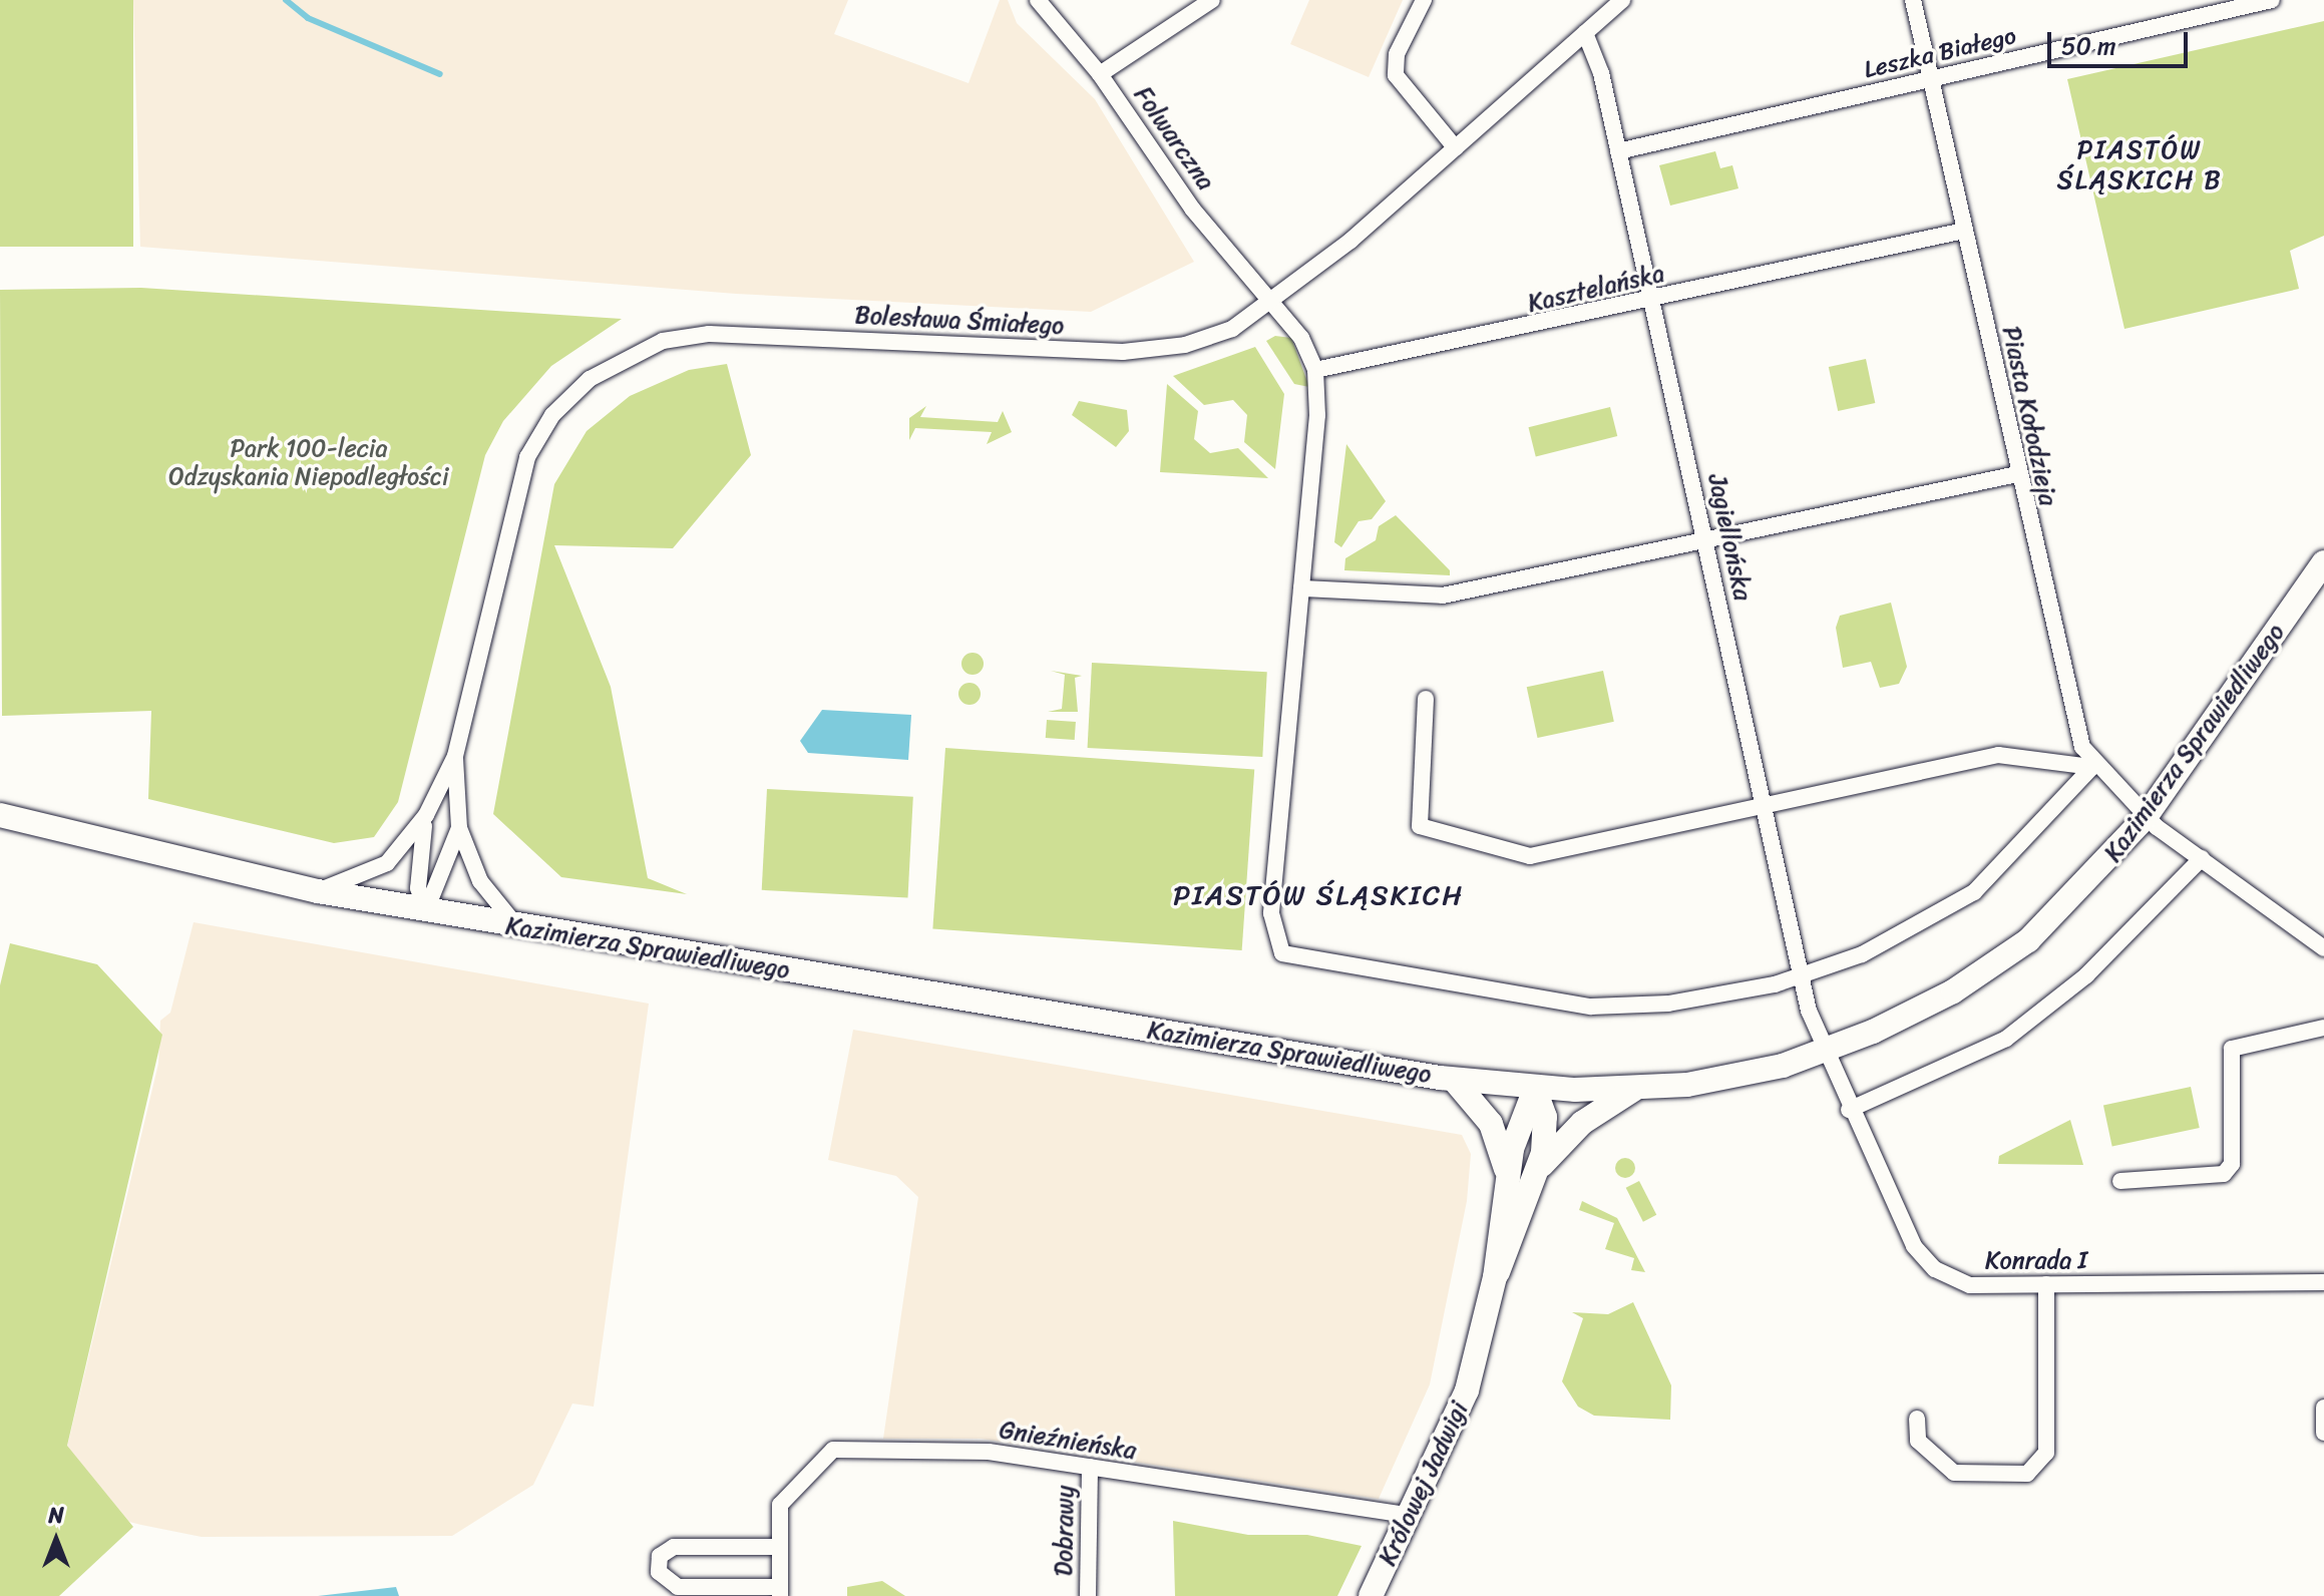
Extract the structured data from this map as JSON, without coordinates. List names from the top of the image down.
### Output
{
  "streets": {
    "street": [
      "Leszka Białego",
      "Folwarczna",
      "Kasztelańska",
      "Bolesława Śmiałego",
      "Piasta Kołodzieja",
      "Jagiellońska",
      "Kazimierza Sprawiedliwego",
      "Konrada I",
      "Gnieźnieńska",
      "Królowej Jadwigi",
      "Dobrawy"
    ]
  },
  "crossings": [
    ["Leszka Białego", "Piasta Kołodzieja"],
    ["Leszka Białego", "Jagiellońska"],
    ["Folwarczna", "Bolesława Śmiałego"],
    ["Kasztelańska", "Piasta Kołodzieja"],
    ["Kasztelańska", "Jagiellońska"],
    ["Bolesława Śmiałego", "Jagiellońska"],
    ["Bolesława Śmiałego", "Kazimierza Sprawiedliwego"],
    ["Piasta Kołodzieja", "Kazimierza Sprawiedliwego"],
    ["Jagiellońska", "Kazimierza Sprawiedliwego"],
    ["Jagiellońska", "Konrada I"],
    ["Kazimierza Sprawiedliwego", "Konrada I"],
    ["Kazimierza Sprawiedliwego", "Królowej Jadwigi"],
    ["Gnieźnieńska", "Królowej Jadwigi"],
    ["Gnieźnieńska", "Dobrawy"]
  ],
  "districts": ["PIASTÓW ŚLĄSKICH B", "PIASTÓW ŚLĄSKICH"],
  "parks": ["Park 100-lecia Odzyskania Niepodległości"],
  "scale_bar": "50 m",
  "north": "top"
}
